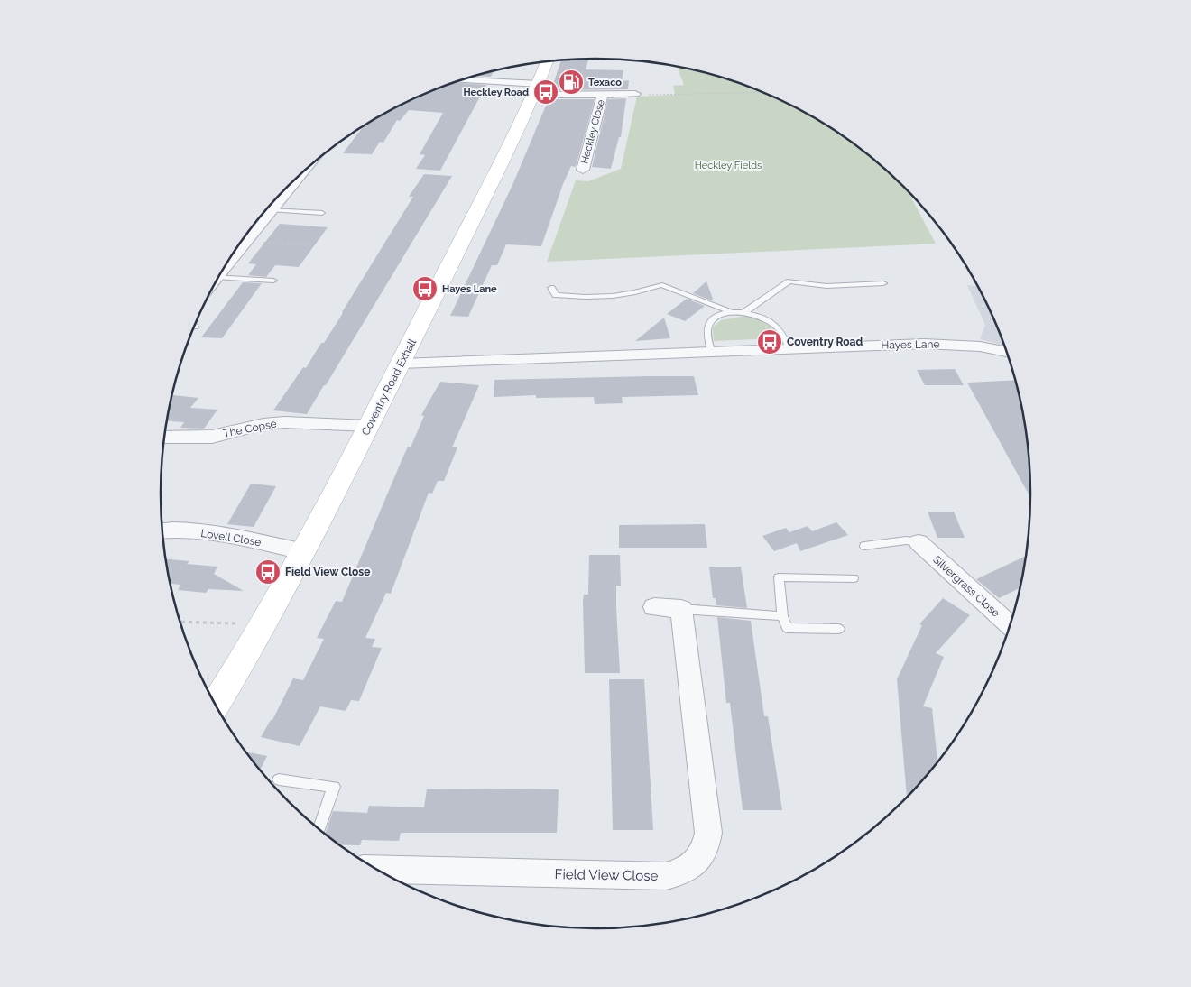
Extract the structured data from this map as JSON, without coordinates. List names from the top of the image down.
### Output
{
  "streets": {
    "main road": ["Coventry Road Exhall"],
    "street": [
      "Heckley Close",
      "Hayes Lane",
      "The Copse",
      "Lovell Close",
      "Silvergrass Close",
      "Field View Close"
    ]
  },
  "crossings": [
    ["Hayes Lane", "Coventry Road Exhall"],
    ["Coventry Road Exhall", "The Copse"],
    ["Coventry Road Exhall", "Lovell Close"]
  ],
  "parks": ["Heckley Fields"],
  "places": {
    "fuel station": ["Texaco"],
    "bus stop": [
      "Heckley Road",
      "Hayes Lane",
      "Coventry Road",
      "Field View Close"
    ]
  }
}
